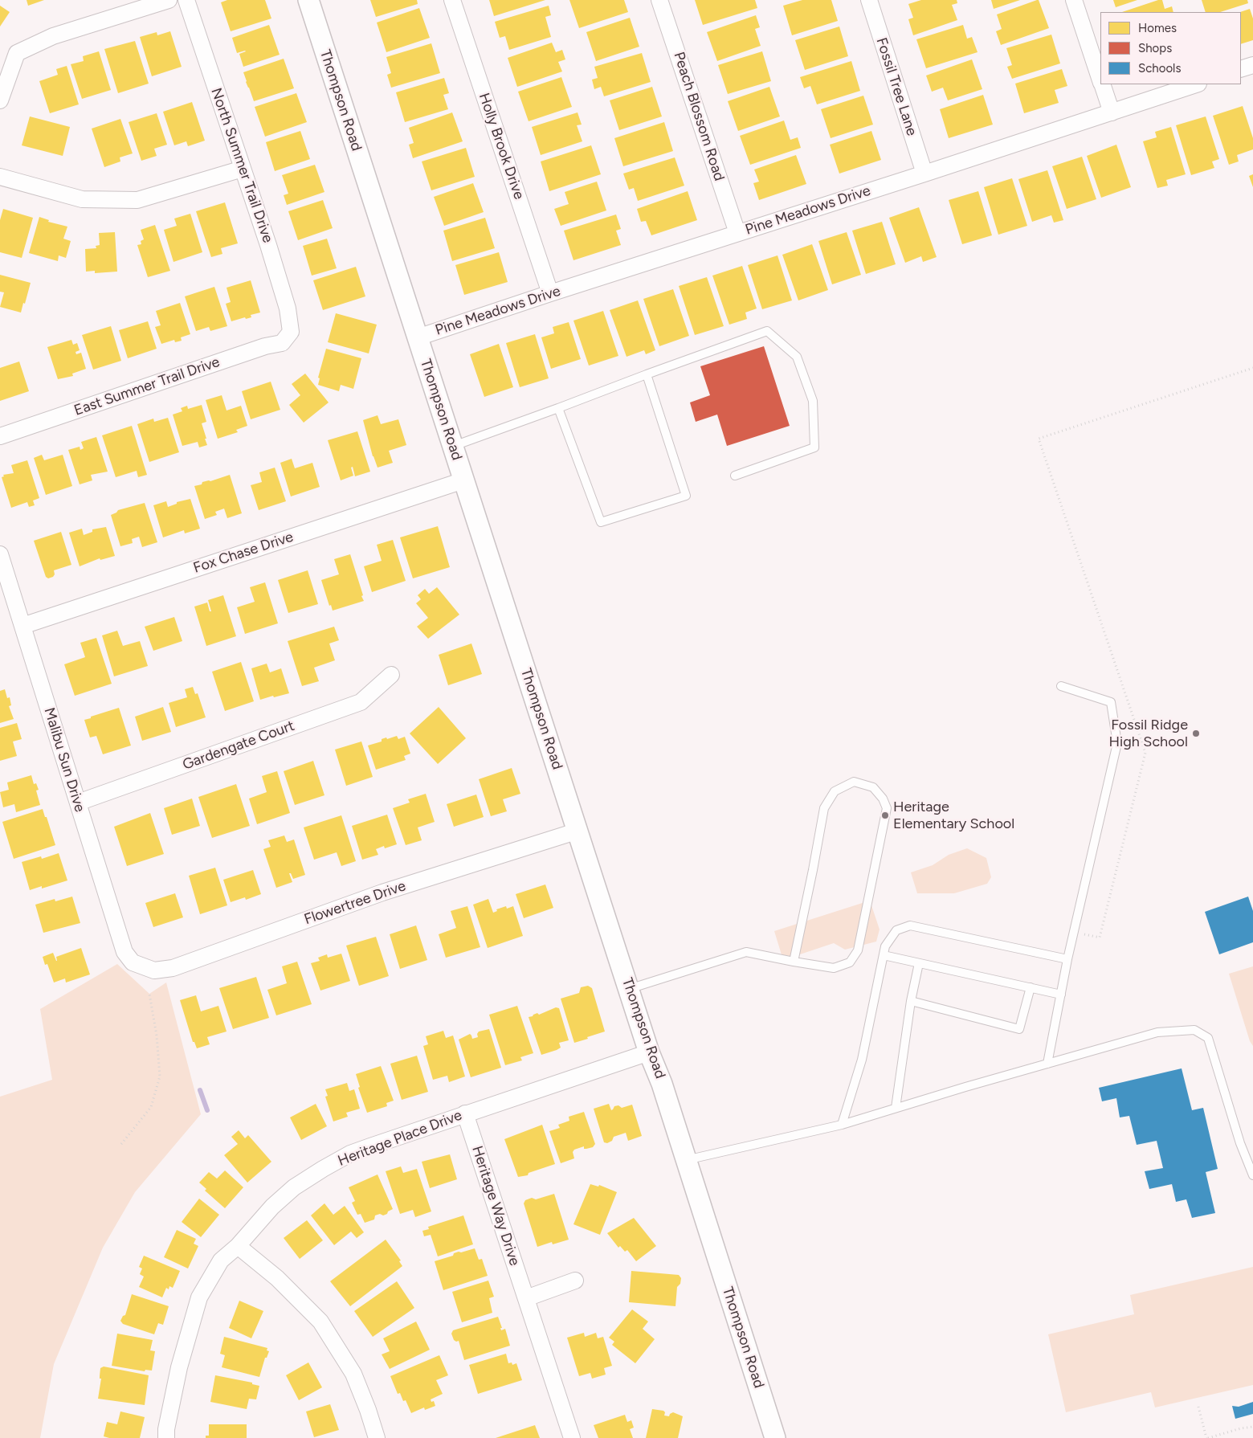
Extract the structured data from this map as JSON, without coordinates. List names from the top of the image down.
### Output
{
  "streets": {
    "street": [
      "Fossil Tree Lane",
      "Thompson Road",
      "Peach Blossom Road",
      "Holly Brook Drive",
      "North Summer Trail Drive",
      "Pine Meadows Drive",
      "East Summer Trail Drive",
      "Fox Chase Drive",
      "Gardengate Court",
      "Malibu Sun Drive",
      "Flowertree Drive",
      "Heritage Place Drive",
      "Heritage Way Drive"
    ]
  },
  "crossings": [
    ["Fossil Tree Lane", "Pine Meadows Drive"],
    ["Thompson Road", "Pine Meadows Drive"],
    ["Thompson Road", "Fox Chase Drive"],
    ["Thompson Road", "Flowertree Drive"],
    ["Thompson Road", "Heritage Place Drive"],
    ["Peach Blossom Road", "Pine Meadows Drive"],
    ["Holly Brook Drive", "Pine Meadows Drive"],
    ["North Summer Trail Drive", "East Summer Trail Drive"],
    ["Fox Chase Drive", "Malibu Sun Drive"],
    ["Gardengate Court", "Malibu Sun Drive"],
    ["Malibu Sun Drive", "Flowertree Drive"],
    ["Heritage Place Drive", "Heritage Way Drive"]
  ],
  "places": ["Fossil Ridge High School", "Heritage Elementary School"],
  "legend": ["Homes", "Shops", "Schools"]
}
